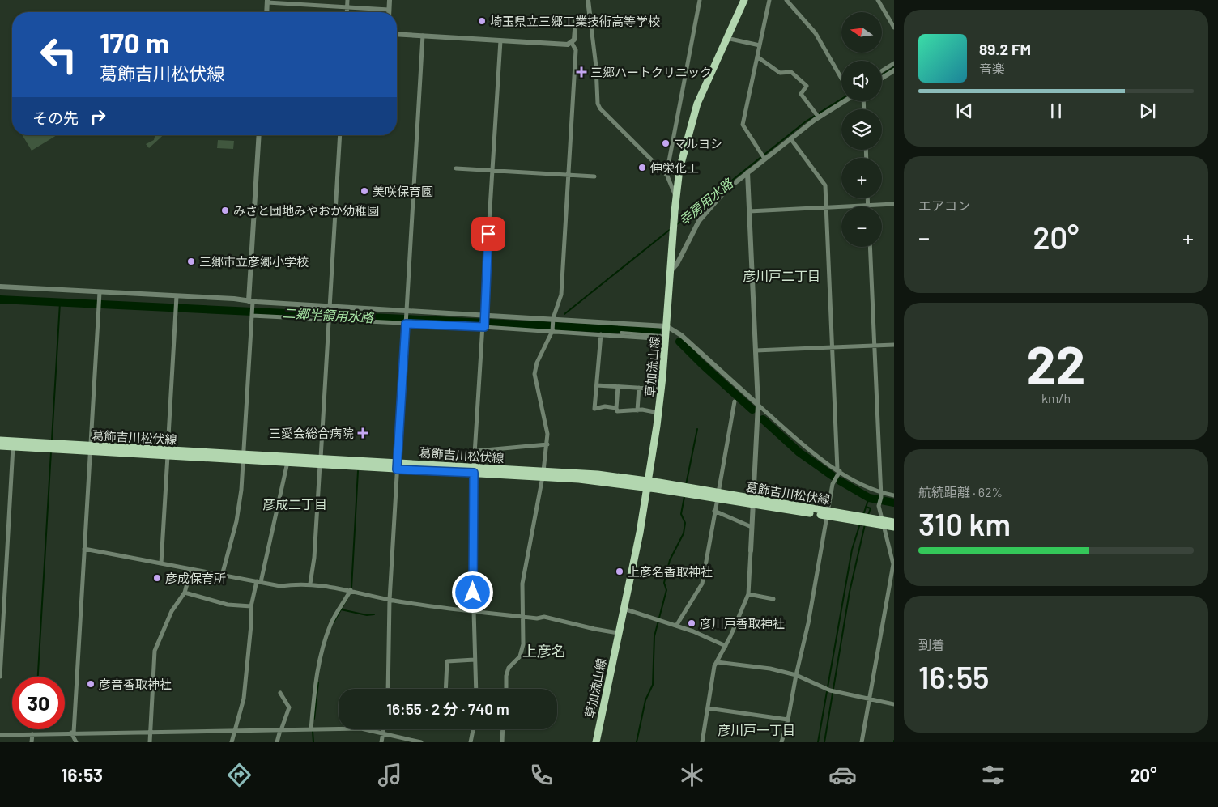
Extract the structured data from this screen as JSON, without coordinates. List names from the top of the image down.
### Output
{
  "streets": {
    "main road": ["草加流山線", "葛飾吉川松伏線"]
  },
  "crossings": [
    ["草加流山線", "葛飾吉川松伏線"]
  ],
  "districts": [
    "彦川戸二丁目",
    "彦成二丁目",
    "上彦名",
    "彦川戸一丁目"
  ],
  "water": ["幸房用水路", "二郷半領用水路"],
  "places": {
    "other": [
      "埼玉県立三郷工業技術高等学校",
      "マルヨシ",
      "伸栄化工",
      "美咲保育園",
      "みさと団地みやおか幼稚園",
      "三郷市立彦郷小学校",
      "上彦名香取神社",
      "彦成保育所",
      "彦川戸香取神社",
      "彦音香取神社"
    ],
    "health": ["三郷ハートクリニック", "三愛会総合病院"]
  },
  "north": "left",
  "page": {
    "map_buttons": ["+", "−"],
    "turn": ["170 m", "葛飾吉川松伏線"],
    "song": ["89.2 FM", "音楽"],
    "then": "その先",
    "tile": [
      "エアコン",
      ["22", "km/h"],
      ["航続距離 · 62%", "310 km"],
      ["到着", "16:55"]
    ],
    "heat": ["−", "20°", "+"],
    "limit": "30",
    "trip": "16:55 · 2 分 · 740 m",
    "tabs": ["16:53", "20°"]
  }
}
